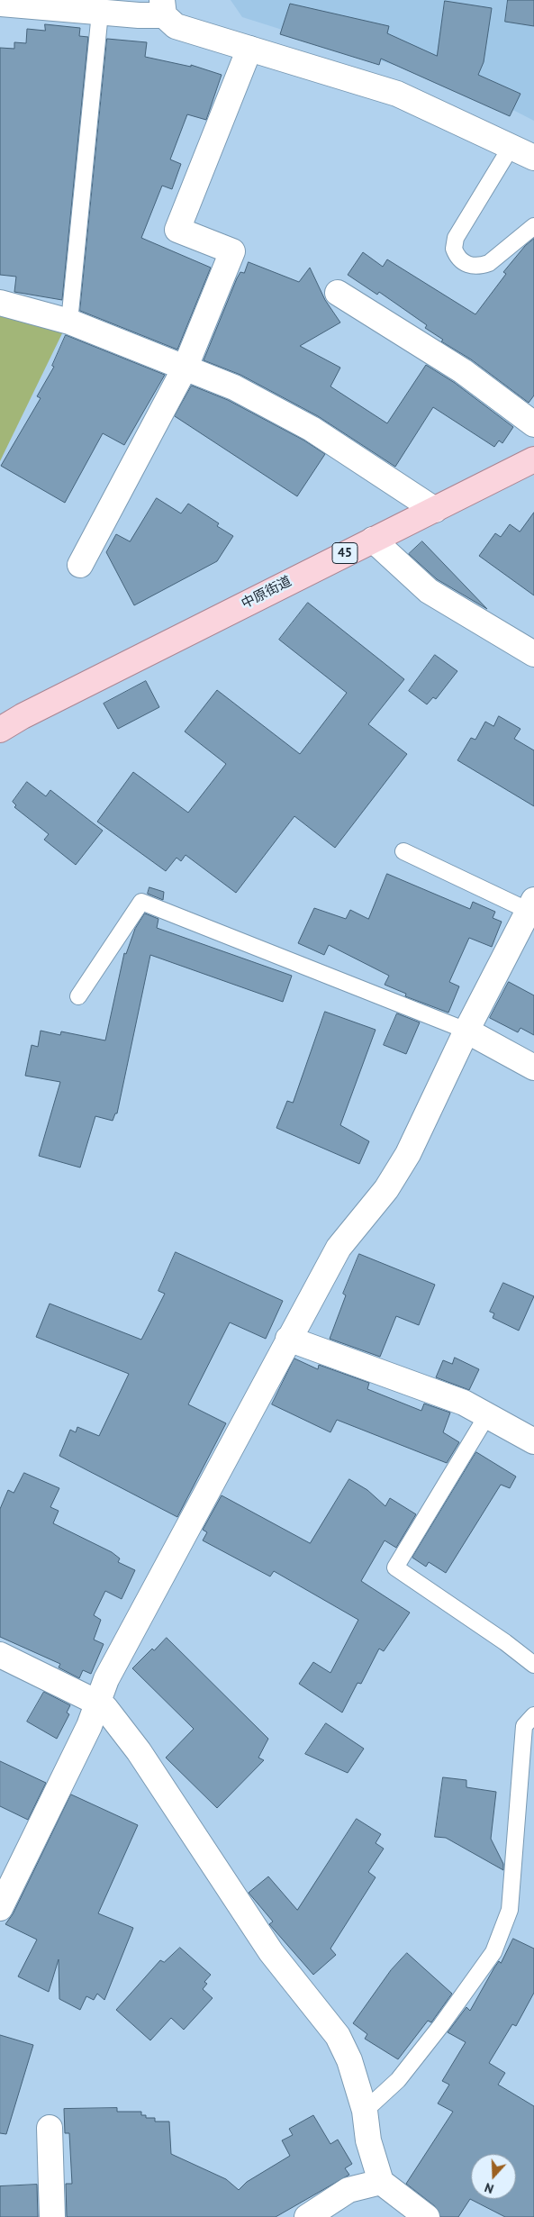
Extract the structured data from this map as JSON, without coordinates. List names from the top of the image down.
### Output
{
  "streets": {
    "main road": ["45", "中原街道"]
  },
  "north": "bottom"
}
